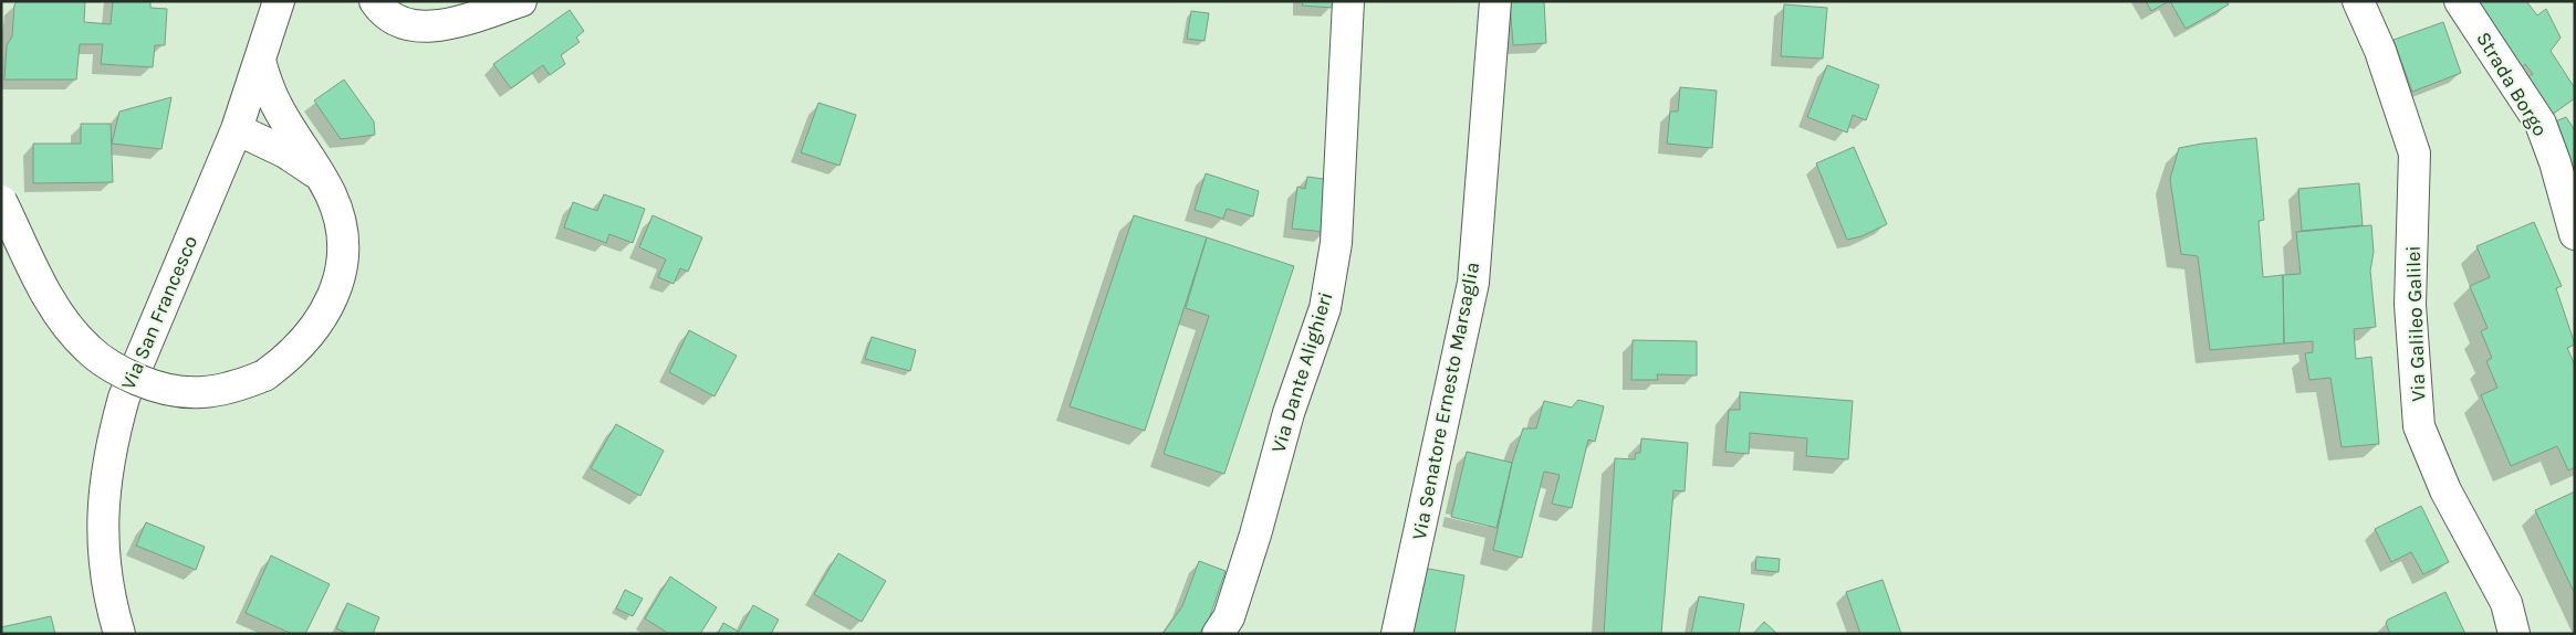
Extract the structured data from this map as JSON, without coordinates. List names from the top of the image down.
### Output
{
  "streets": {
    "street": [
      "Strada Borgo",
      "Via San Francesco",
      "Via Galileo Galilei",
      "Via Dante Alighieri",
      "Via Senatore Ernesto Marsaglia"
    ]
  }
}
